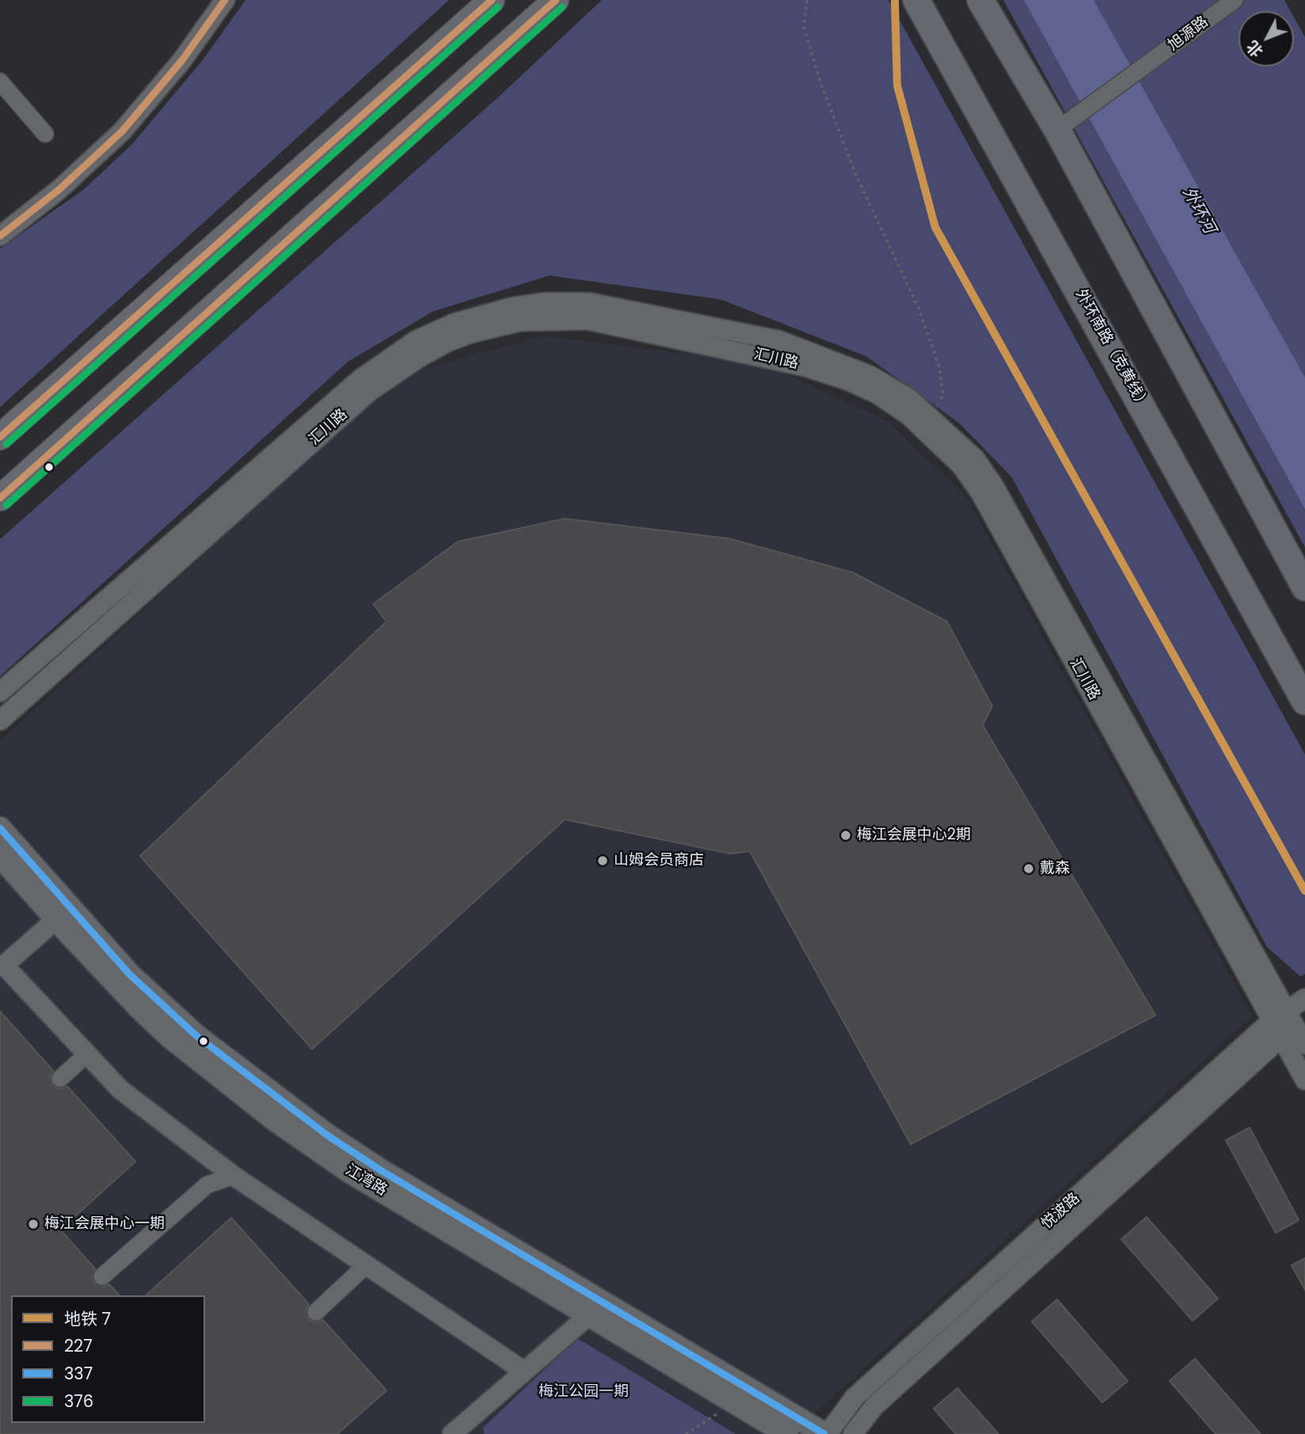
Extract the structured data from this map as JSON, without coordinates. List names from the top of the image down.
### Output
{
  "streets": {
    "highway": ["外环南路（克黄线）"],
    "main road": ["江湾路"],
    "street": ["旭源路", "汇川路", "悦波路"]
  },
  "crossings": [
    ["汇川路", "悦波路"],
    ["江湾路", "悦波路"]
  ],
  "water": ["外环河"],
  "parks": ["梅江公园一期"],
  "places": [
    "梅江会展中心2期",
    "山姆会员商店",
    "戴森",
    "梅江会展中心一期"
  ],
  "lines": [
    "metro line 7",
    "transit line 227",
    "transit line 376",
    "transit line 337"
  ],
  "legend": [
    "地铁 7",
    "227",
    "337",
    "376"
  ],
  "north": "bottom left"
}
